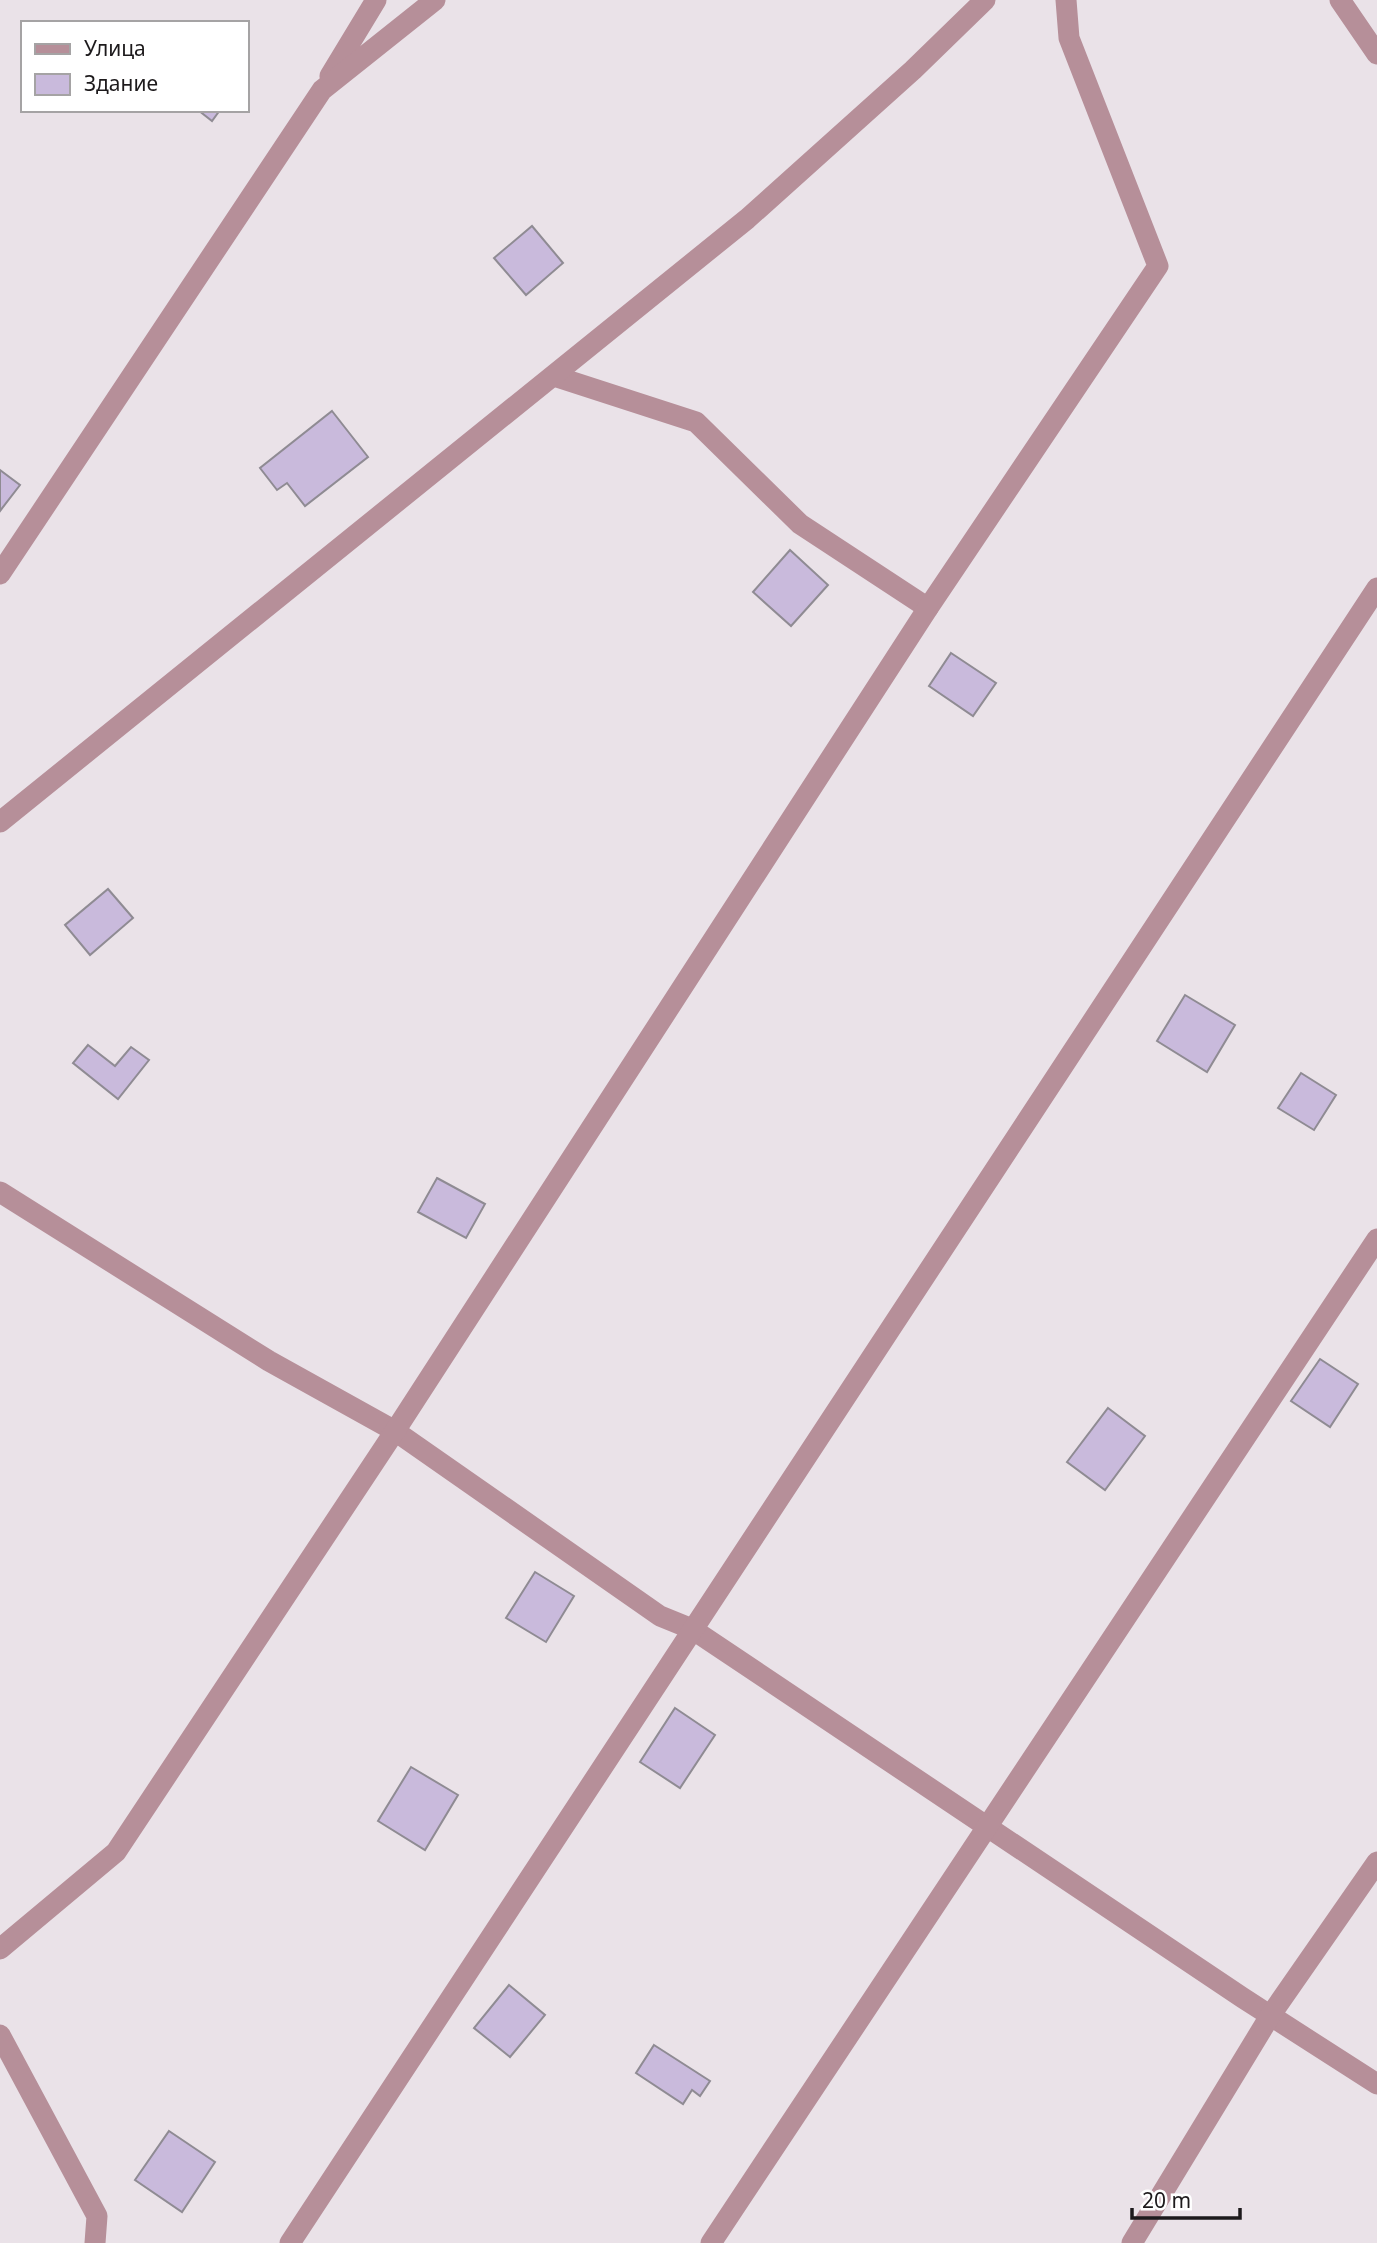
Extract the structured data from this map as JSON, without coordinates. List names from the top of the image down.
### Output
{
  "legend": ["Улица", "Здание"],
  "scale_bar": "20 m"
}
